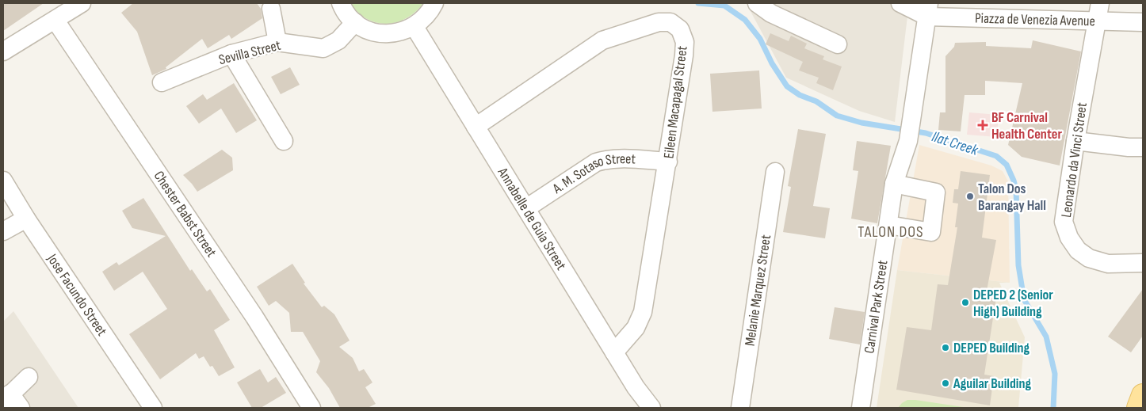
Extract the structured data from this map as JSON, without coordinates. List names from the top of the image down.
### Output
{
  "streets": {
    "street": [
      "Piazza de Venezia Avenue",
      "Sevilla Street",
      "Eileen Macapagal Street",
      "Leonardo da Vinci Street",
      "A. M. Sotaso Street",
      "Chester Babst Street",
      "Annabelle de Guia Street",
      "Melanie Marquez Street",
      "Jose Facundo Street",
      "Carnival Park Street"
    ]
  },
  "crossings": [
    ["Piazza de Venezia Avenue", "Leonardo da Vinci Street"],
    ["Piazza de Venezia Avenue", "Carnival Park Street"],
    ["Eileen Macapagal Street", "A. M. Sotaso Street"],
    ["Eileen Macapagal Street", "Annabelle de Guia Street"],
    ["A. M. Sotaso Street", "Annabelle de Guia Street"]
  ],
  "districts": ["TALON DOS"],
  "water": ["Ilat Creek"],
  "places": {
    "health": ["BF Carnival Health Center"],
    "other": [
      "Talon Dos Barangay Hall",
      "DEPED 2 (Senior High) Building",
      "DEPED Building",
      "Aguilar Building"
    ]
  }
}
